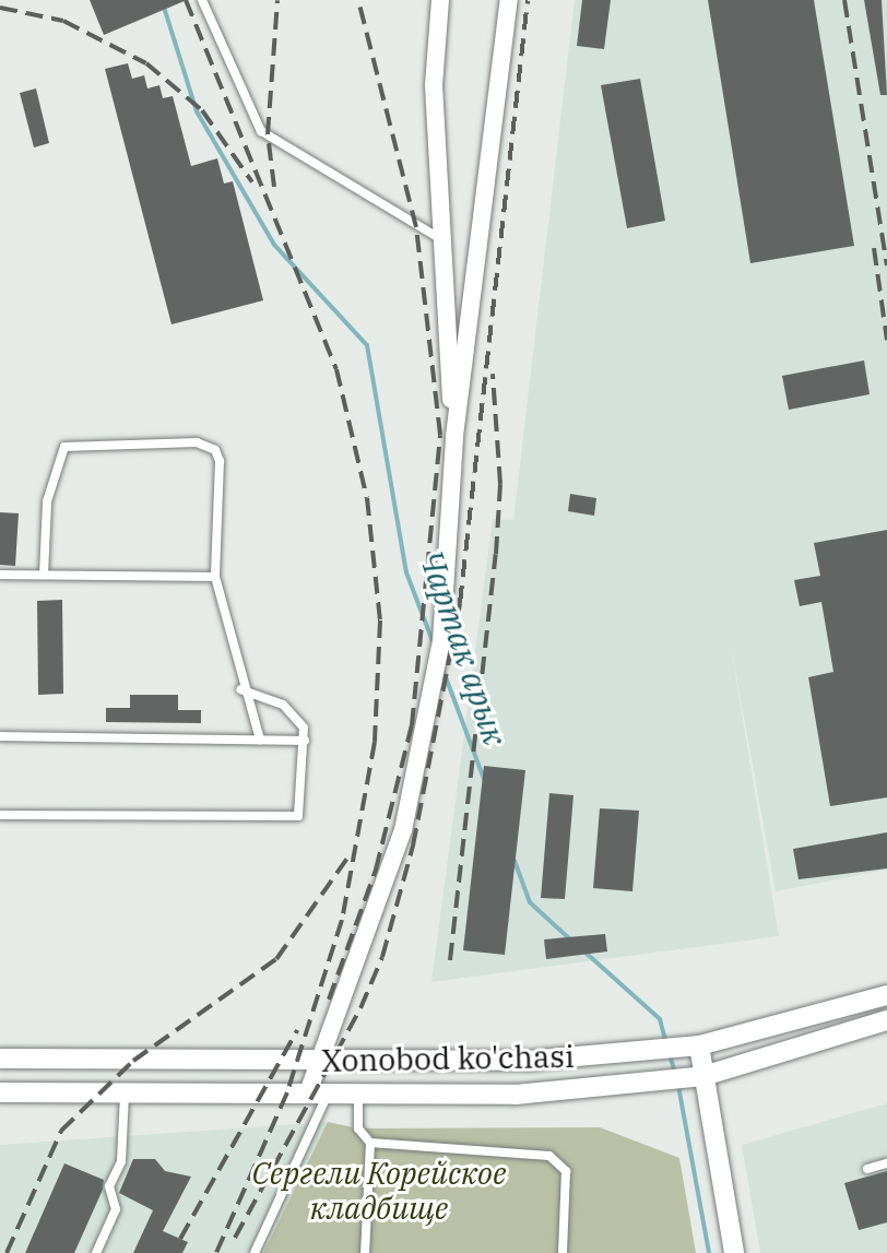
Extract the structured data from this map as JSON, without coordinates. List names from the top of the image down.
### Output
{
  "streets": {
    "street": ["Xonobod ko'chasi"]
  },
  "water": ["Чартак арык"],
  "parks": ["Сергели Корейское кладбище"]
}
